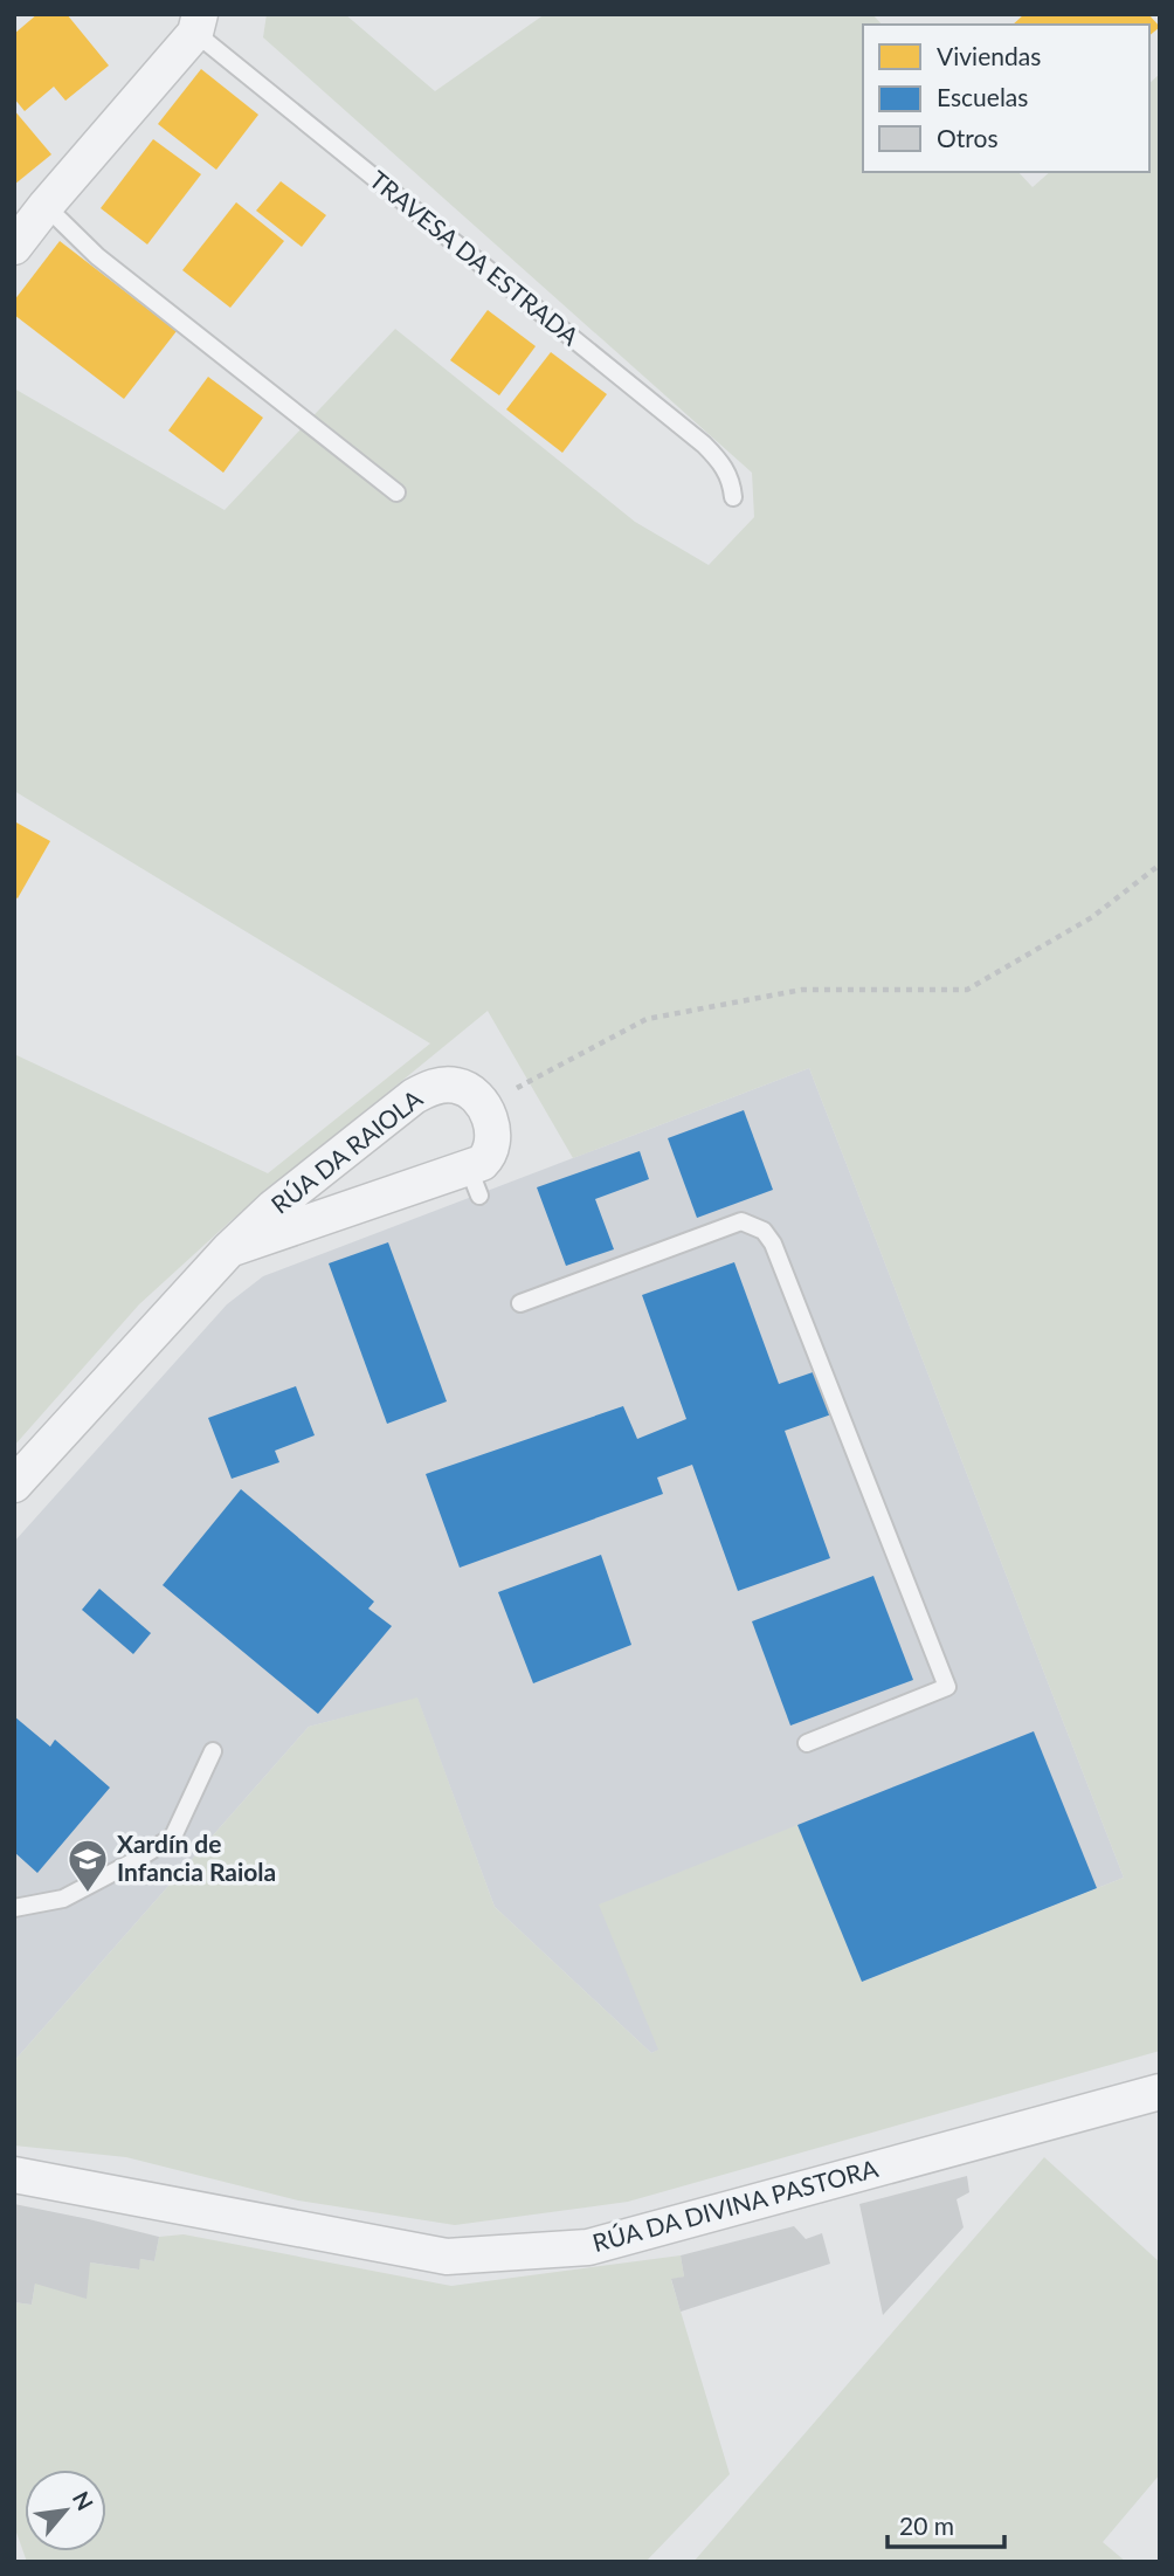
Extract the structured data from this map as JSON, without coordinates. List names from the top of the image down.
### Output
{
  "streets": {
    "street": ["RÚA DA RAIOLA", "RÚA DA DIVINA PASTORA"],
    "lane": ["TRAVESA DA ESTRADA"]
  },
  "places": {
    "school or university": ["Xardín de Infancia Raiola"]
  },
  "legend": ["Viviendas", "Escuelas", "Otros"],
  "scale_bar": "20 m",
  "north": "top right"
}
